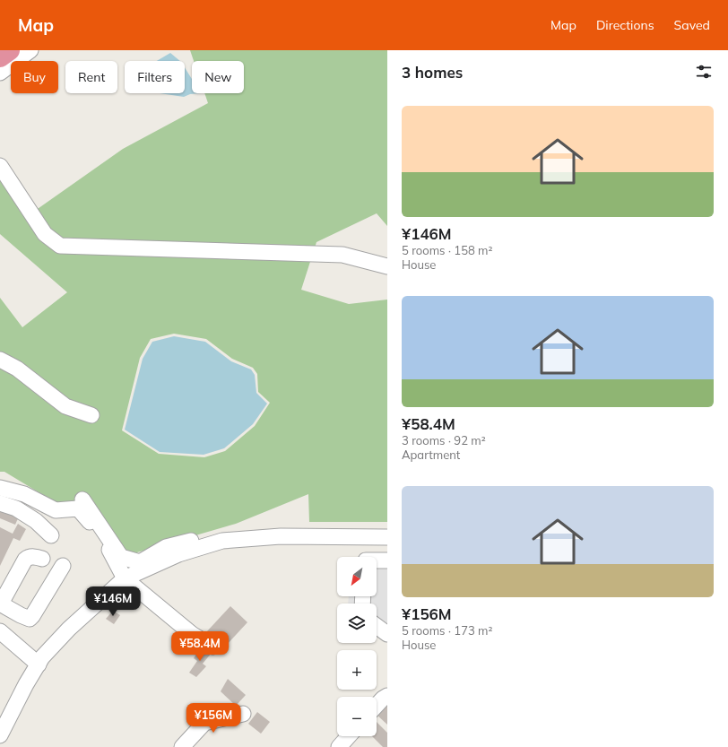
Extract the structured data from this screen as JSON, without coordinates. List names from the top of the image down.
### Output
{
  "north": "bottom left",
  "page": {
    "header": "Map",
    "nav": ["Map", "Directions", "Saved"],
    "heading": "3 homes",
    "chip": [
      "Buy",
      "Rent",
      "Filters",
      "New"
    ],
    "list": [
      {
        "name": "¥146M",
        "note": "5 rooms · 158 m² · House"
      },
      {
        "name": "¥58.4M",
        "note": "3 rooms · 92 m² · Apartment"
      },
      {
        "name": "¥156M",
        "note": "5 rooms · 173 m² · House"
      }
    ],
    "map_buttons": ["+", "−"],
    "price": ["¥146M", "¥58.4M", "¥156M"]
  }
}
